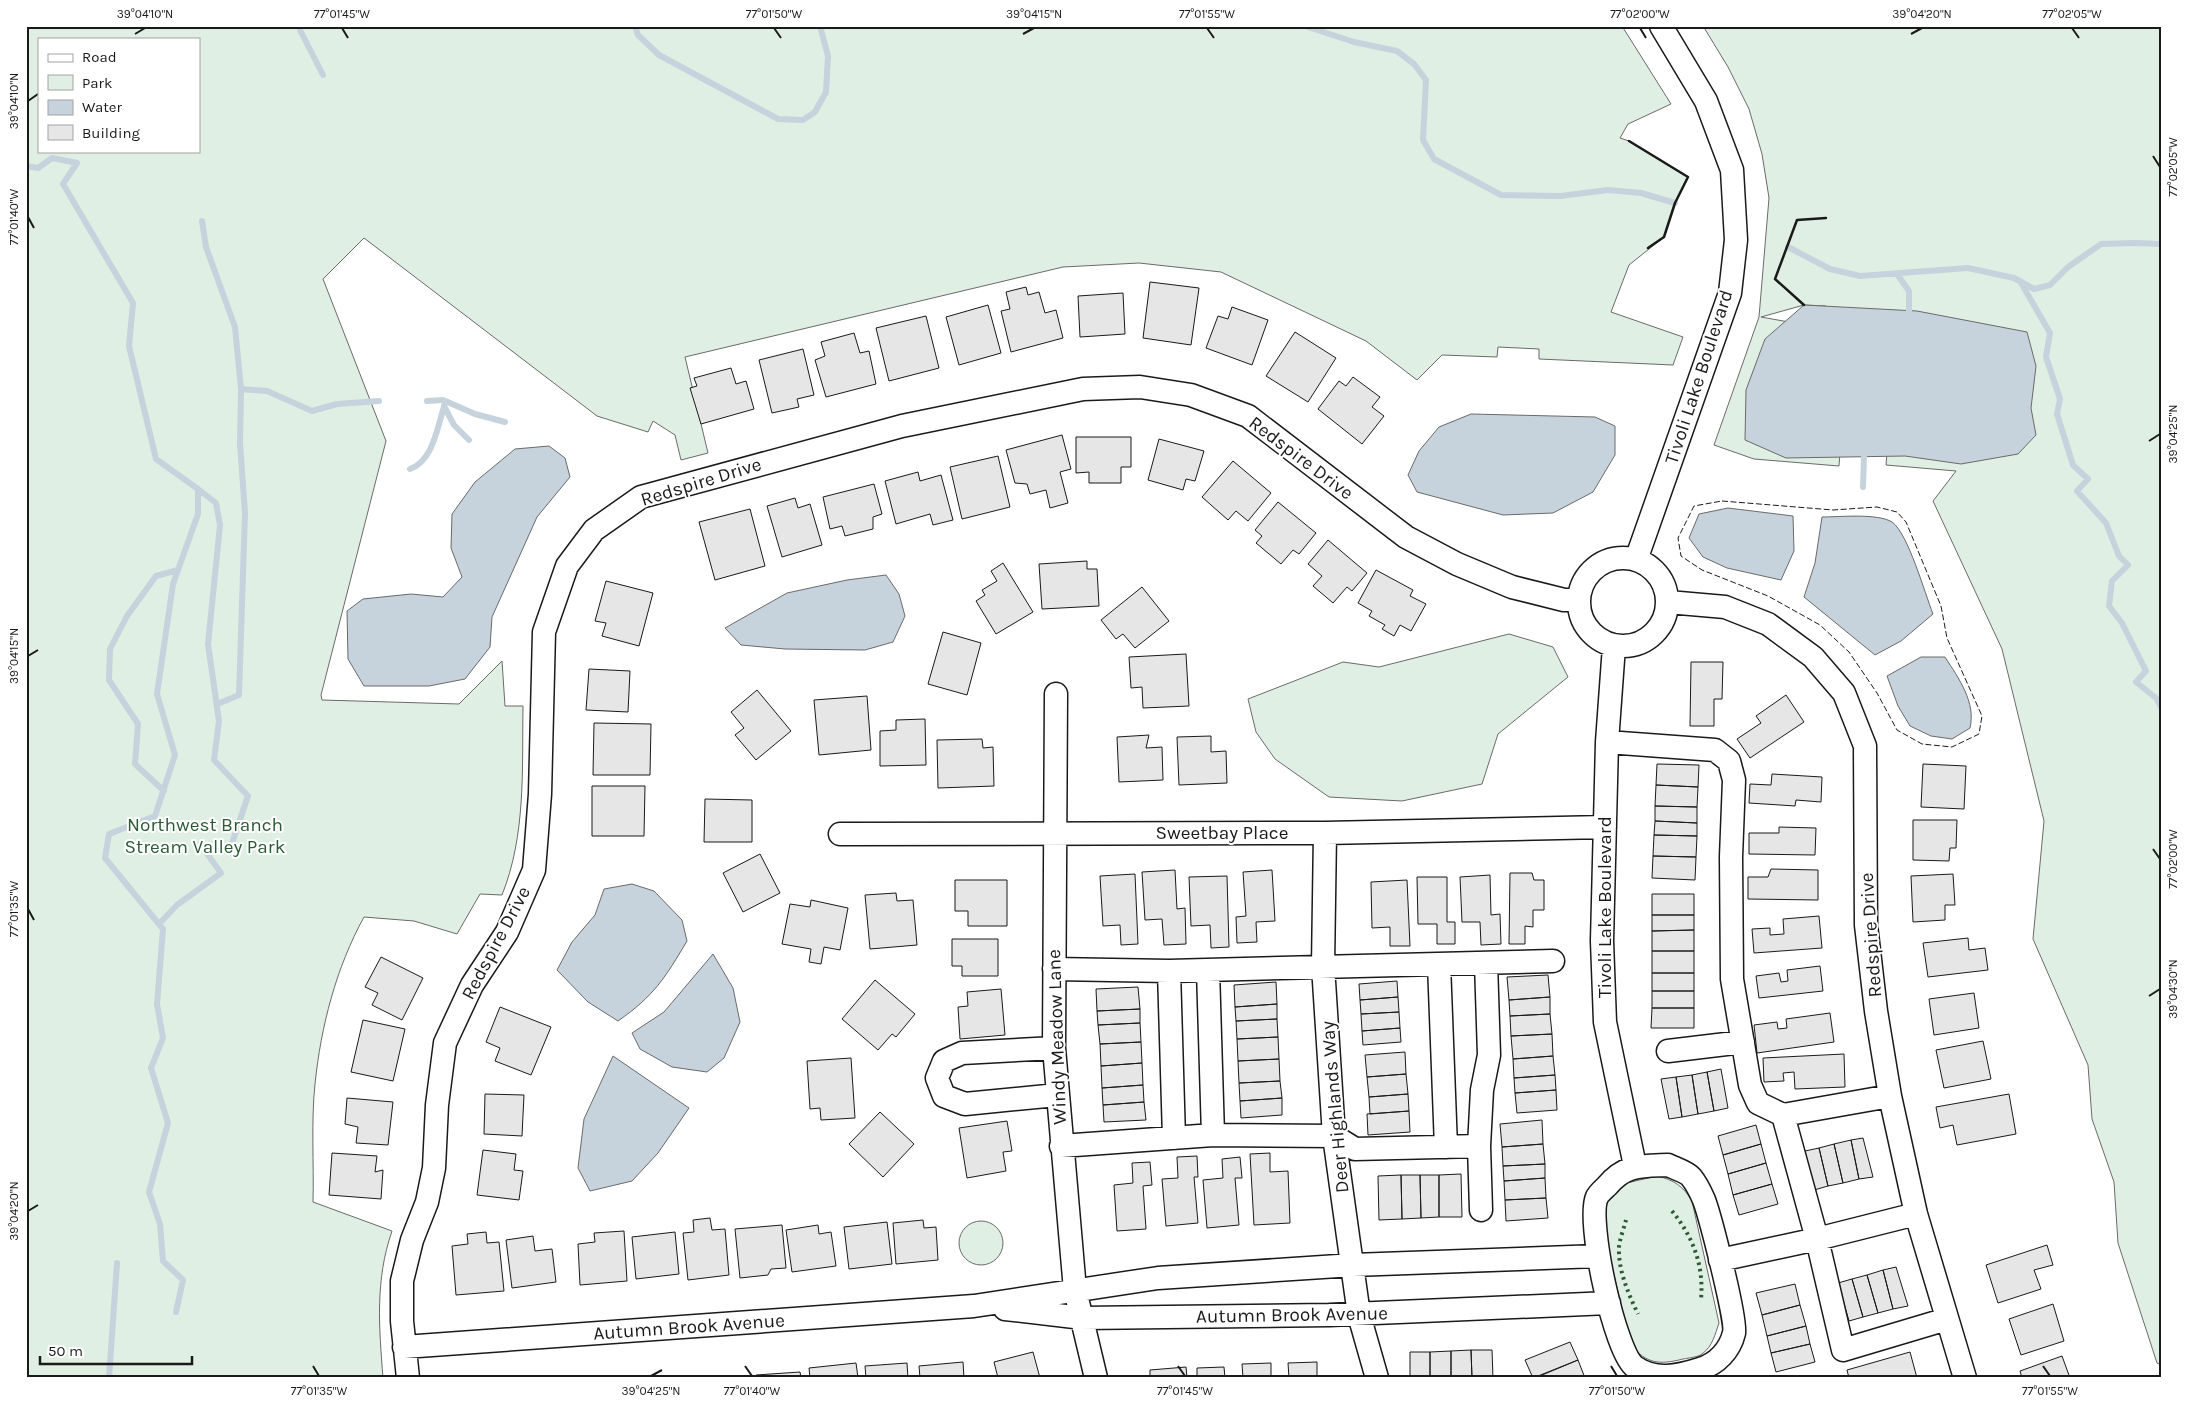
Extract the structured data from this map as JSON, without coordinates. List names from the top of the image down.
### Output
{
  "streets": {
    "street": [
      "Tivoli Lake Boulevard",
      "Redspire Drive",
      "Sweetbay Place",
      "Windy Meadow Lane",
      "Deer Highlands Way",
      "Autumn Brook Avenue"
    ]
  },
  "crossings": [
    ["Tivoli Lake Boulevard", "Redspire Drive"],
    ["Tivoli Lake Boulevard", "Sweetbay Place"],
    ["Redspire Drive", "Autumn Brook Avenue"],
    ["Sweetbay Place", "Windy Meadow Lane"],
    ["Sweetbay Place", "Deer Highlands Way"],
    ["Windy Meadow Lane", "Autumn Brook Avenue"],
    ["Deer Highlands Way", "Autumn Brook Avenue"]
  ],
  "parks": ["Northwest Branch Stream Valley Park"],
  "legend": [
    "Road",
    "Park",
    "Water",
    "Building"
  ],
  "scale_bar": "50 m",
  "coordinates": [
    "39°04'10\"N",
    "77°01'45\"W",
    "77°01'50\"W",
    "39°04'15\"N",
    "77°01'55\"W",
    "77°02'00\"W",
    "39°04'20\"N",
    "77°02'05\"W",
    "77°01'40\"W",
    "39°04'25\"N",
    "77°01'35\"W",
    "39°04'30\"N"
  ]
}
